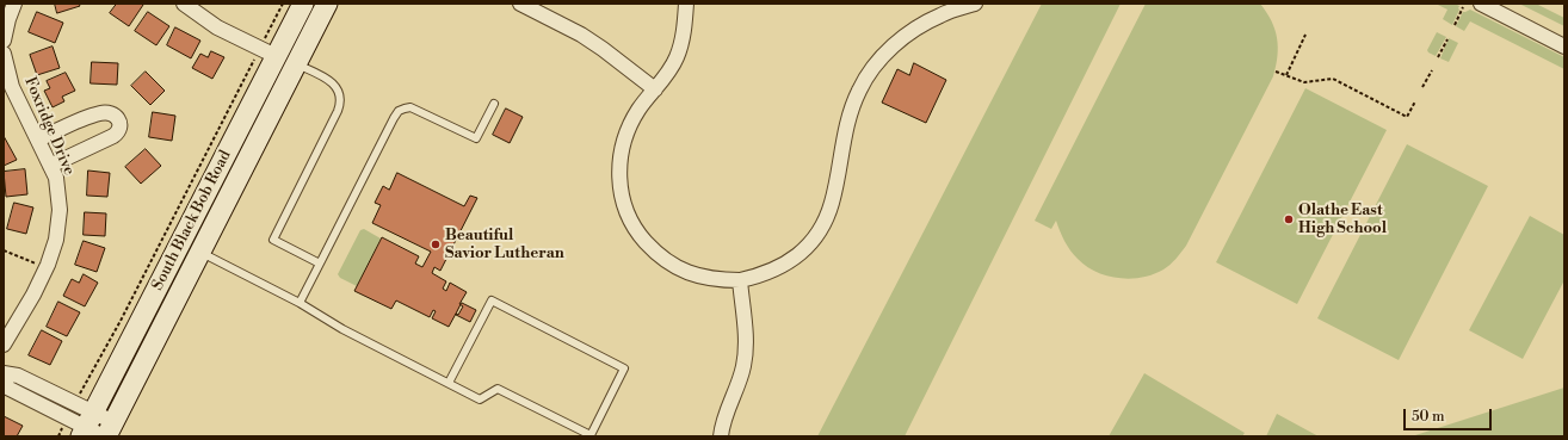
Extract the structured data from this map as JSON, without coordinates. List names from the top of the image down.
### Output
{
  "streets": {
    "main road": ["South Black Bob Road"],
    "street": ["Foxridge Drive"]
  },
  "places": ["Olathe East High School", "Beautiful Savior Lutheran"],
  "scale_bar": "50 m"
}
